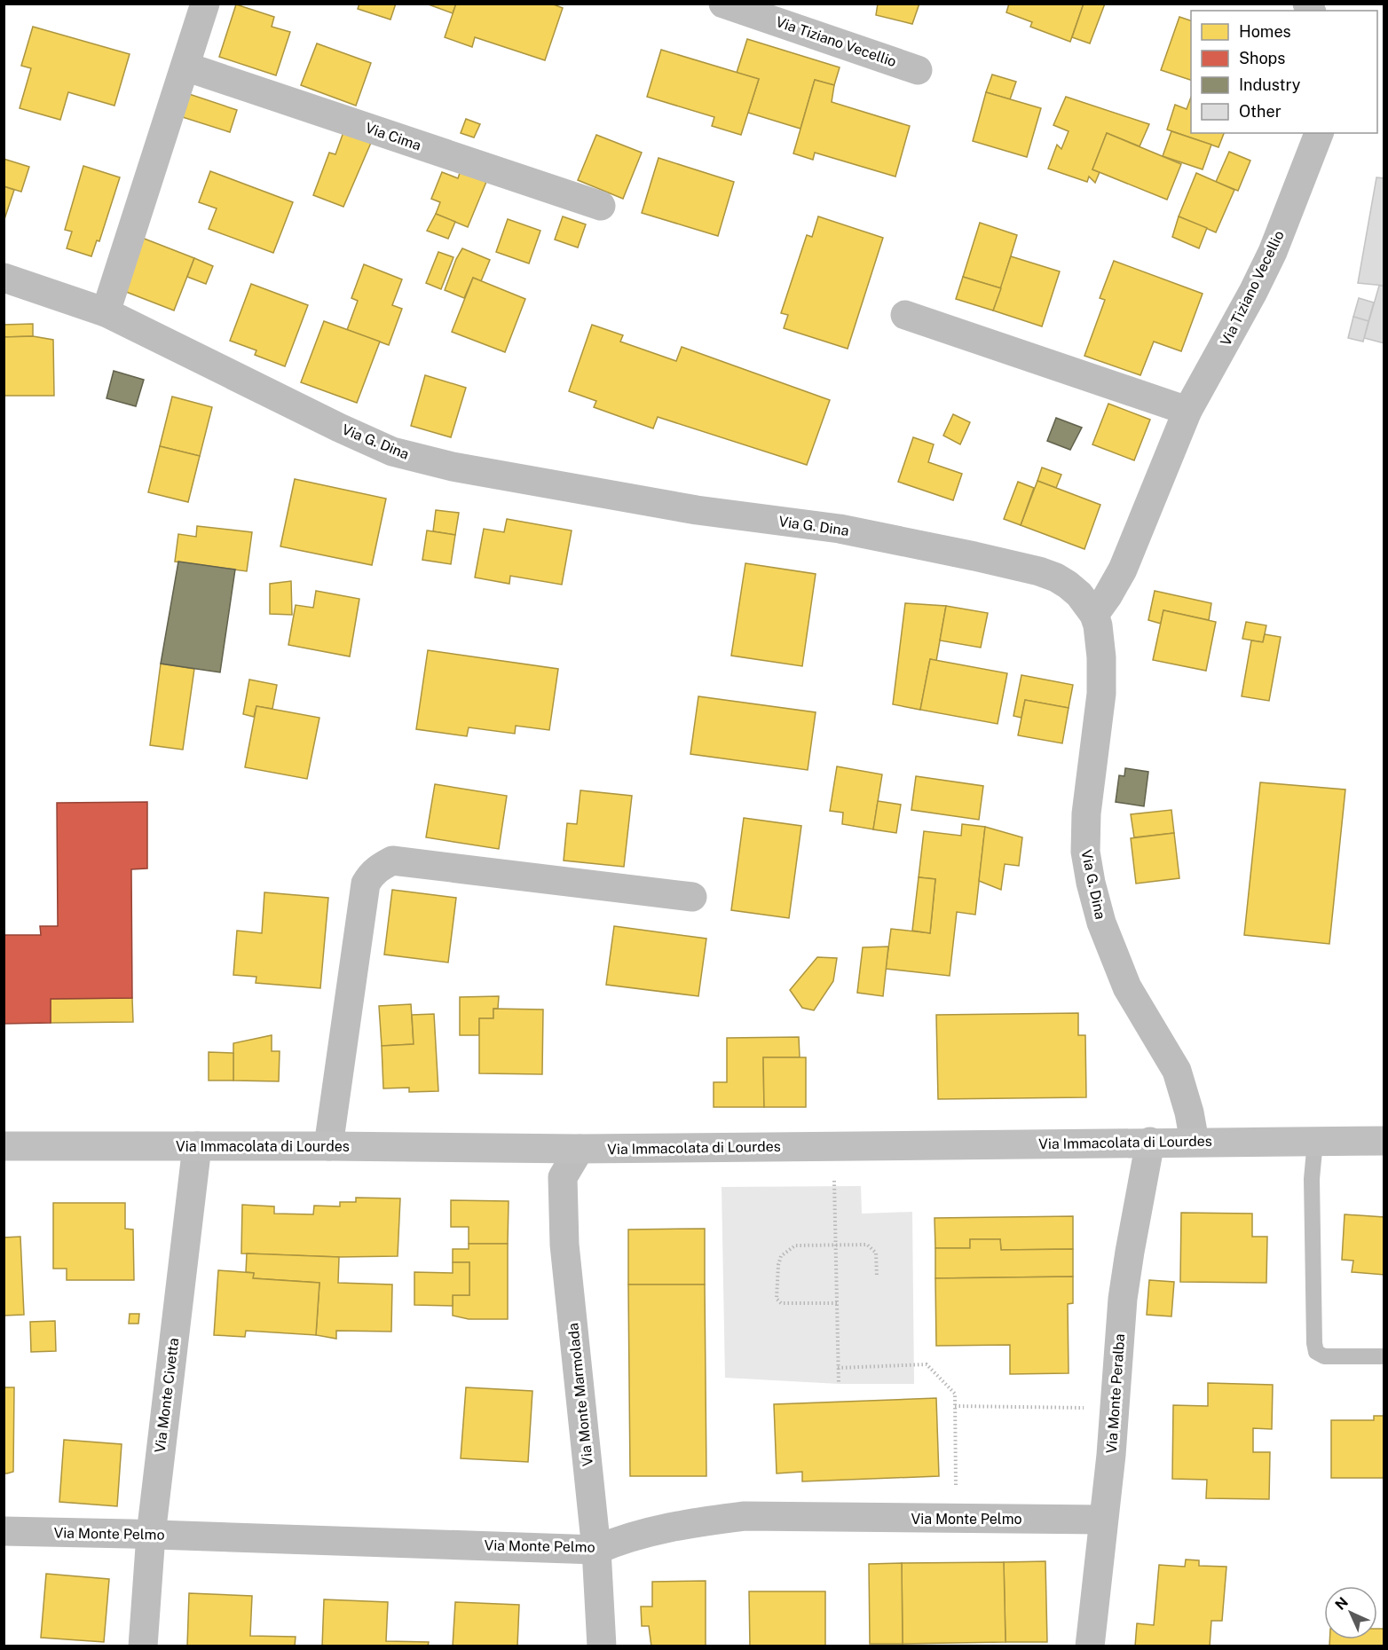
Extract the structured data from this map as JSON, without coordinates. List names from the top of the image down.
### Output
{
  "streets": {
    "main road": ["Via Immacolata di Lourdes"],
    "street": [
      "Via Tiziano Vecellio",
      "Via Cima",
      "Via G. Dina",
      "Via Monte Peralba",
      "Via Monte Marmolada",
      "Via Monte Civetta",
      "Via Monte Pelmo"
    ]
  },
  "crossings": [
    ["Via Tiziano Vecellio", "Via G. Dina"],
    ["Via G. Dina", "Via Immacolata di Lourdes"],
    ["Via Immacolata di Lourdes", "Via Monte Peralba"],
    ["Via Immacolata di Lourdes", "Via Monte Marmolada"],
    ["Via Immacolata di Lourdes", "Via Monte Civetta"],
    ["Via Monte Peralba", "Via Monte Pelmo"],
    ["Via Monte Marmolada", "Via Monte Pelmo"],
    ["Via Monte Civetta", "Via Monte Pelmo"]
  ],
  "legend": [
    "Homes",
    "Shops",
    "Industry",
    "Other"
  ],
  "north": "top left"
}
